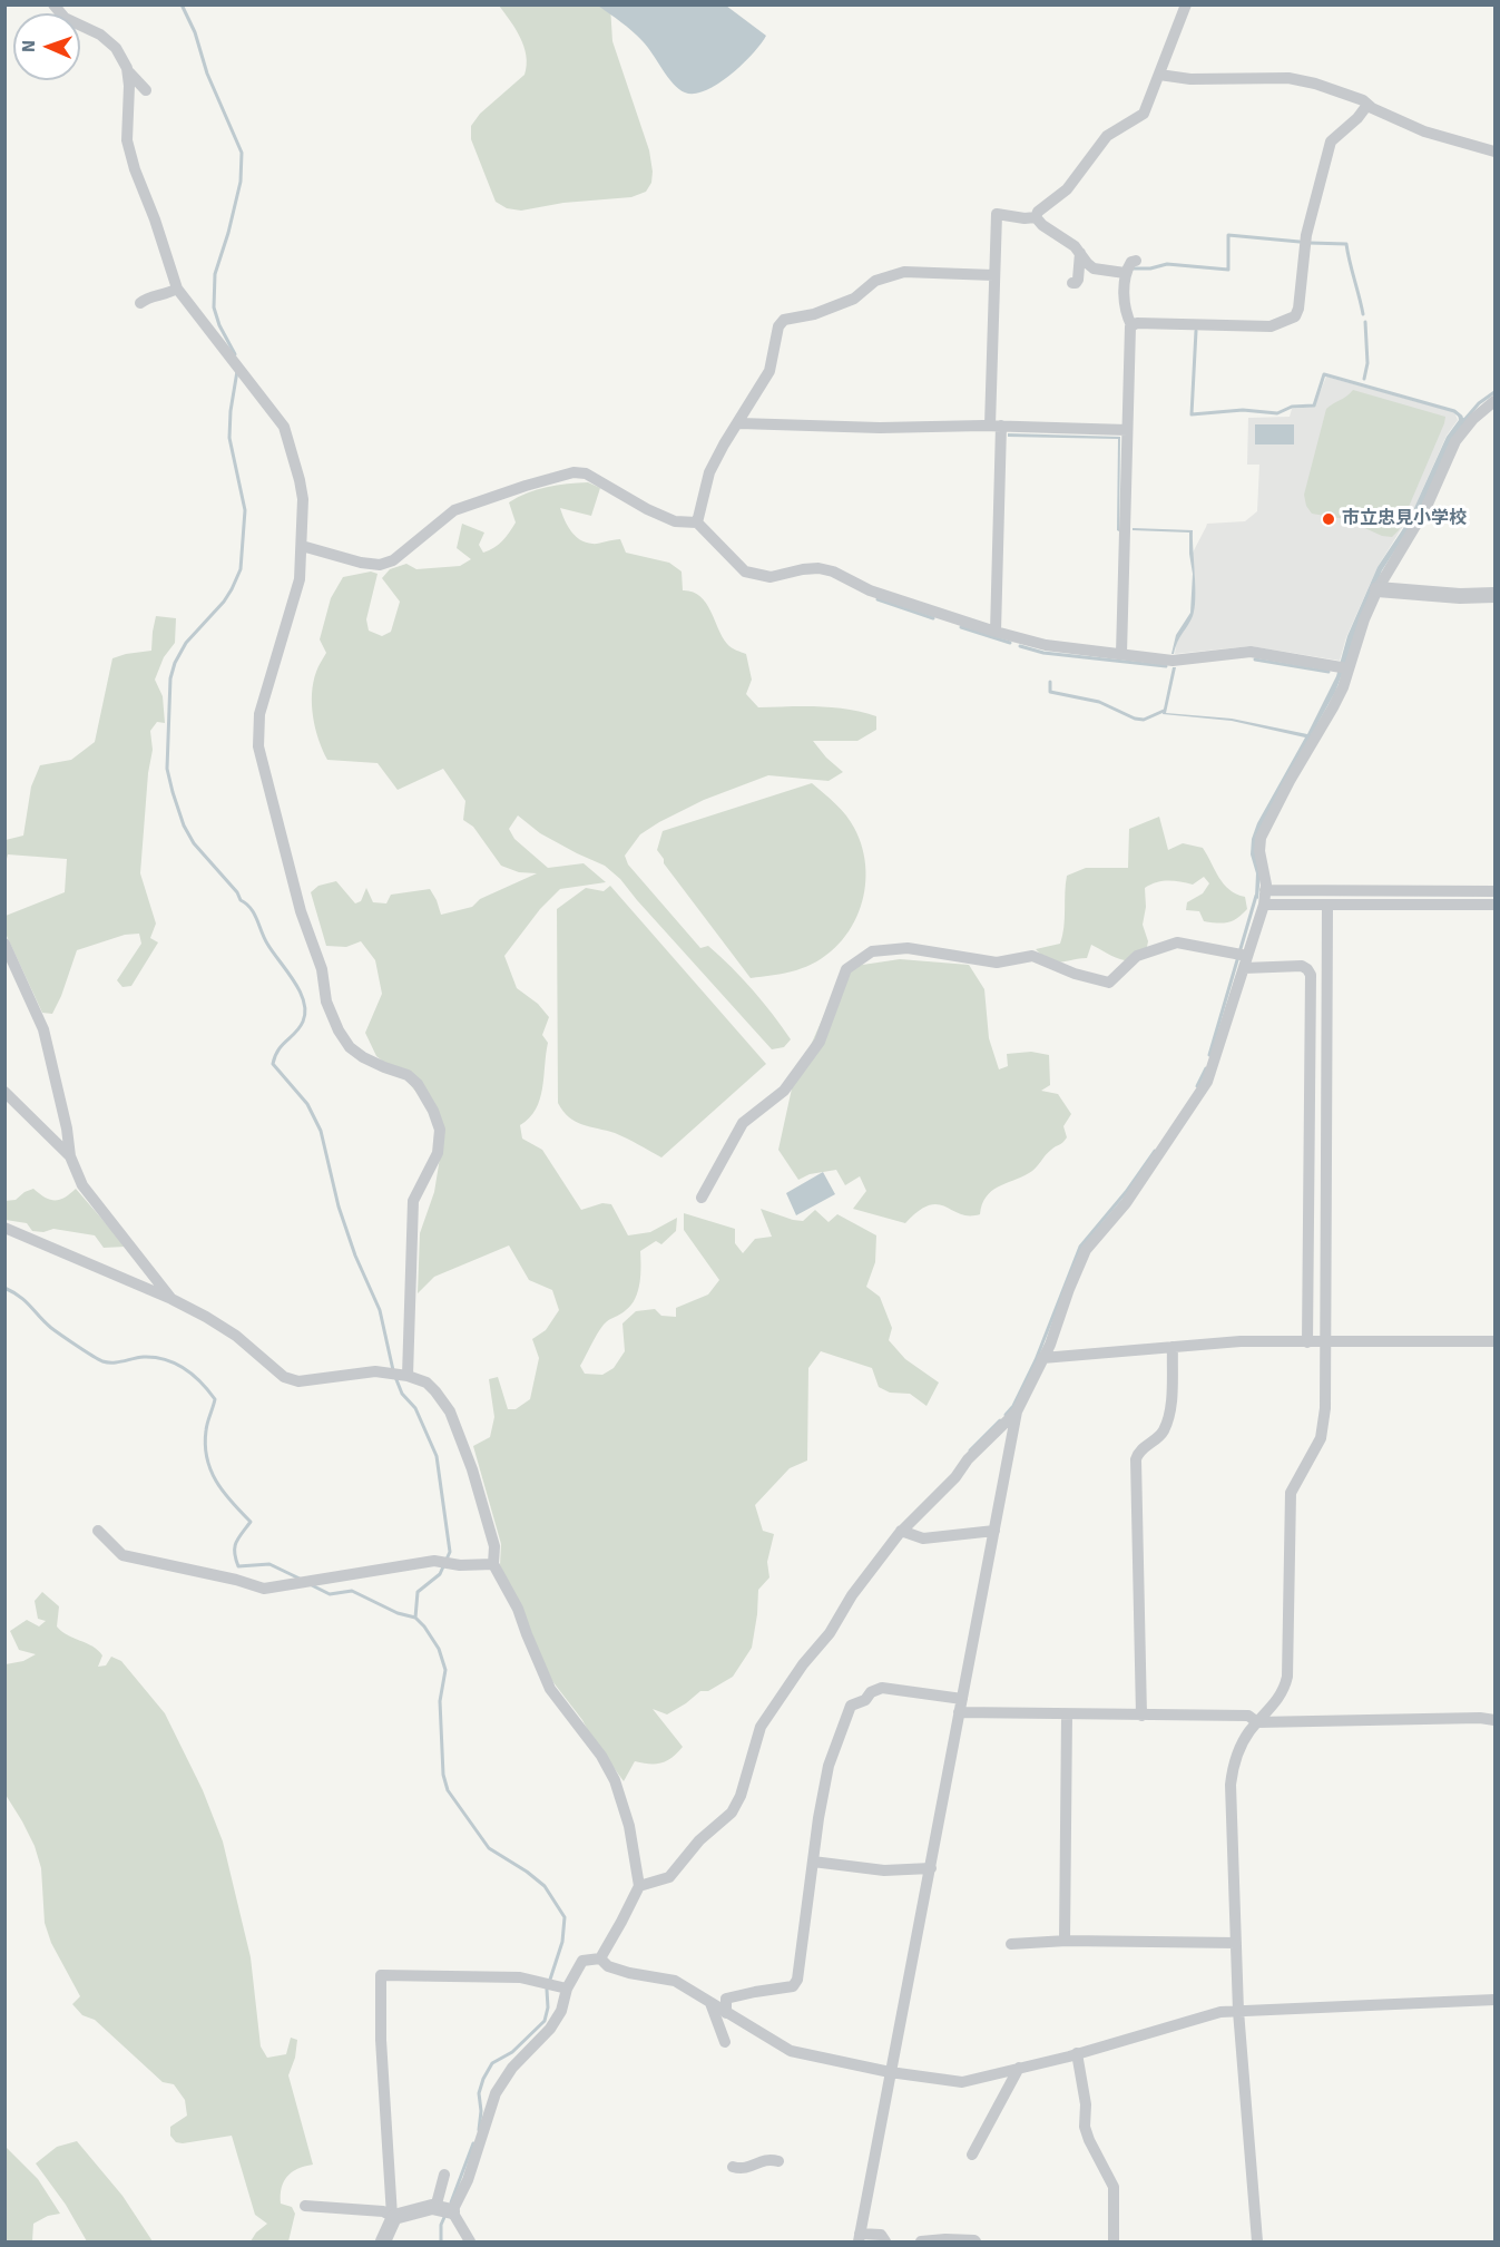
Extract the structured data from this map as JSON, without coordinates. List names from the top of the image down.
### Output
{
  "places": ["市立忠見小学校"],
  "north": "left"
}
